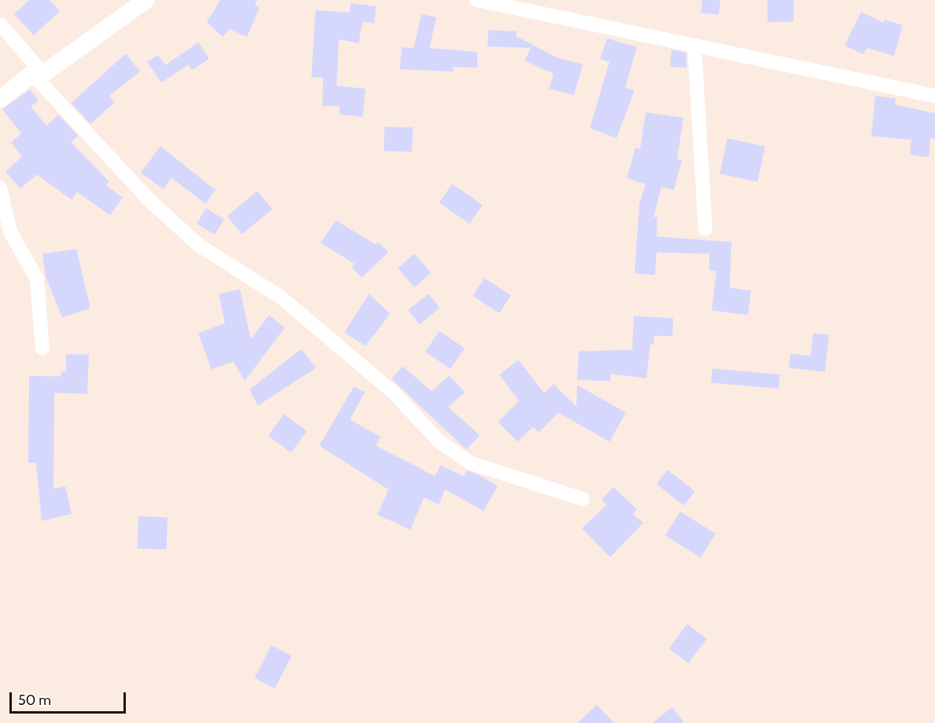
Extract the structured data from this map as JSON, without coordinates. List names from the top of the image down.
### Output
{
  "scale_bar": "50 m"
}
